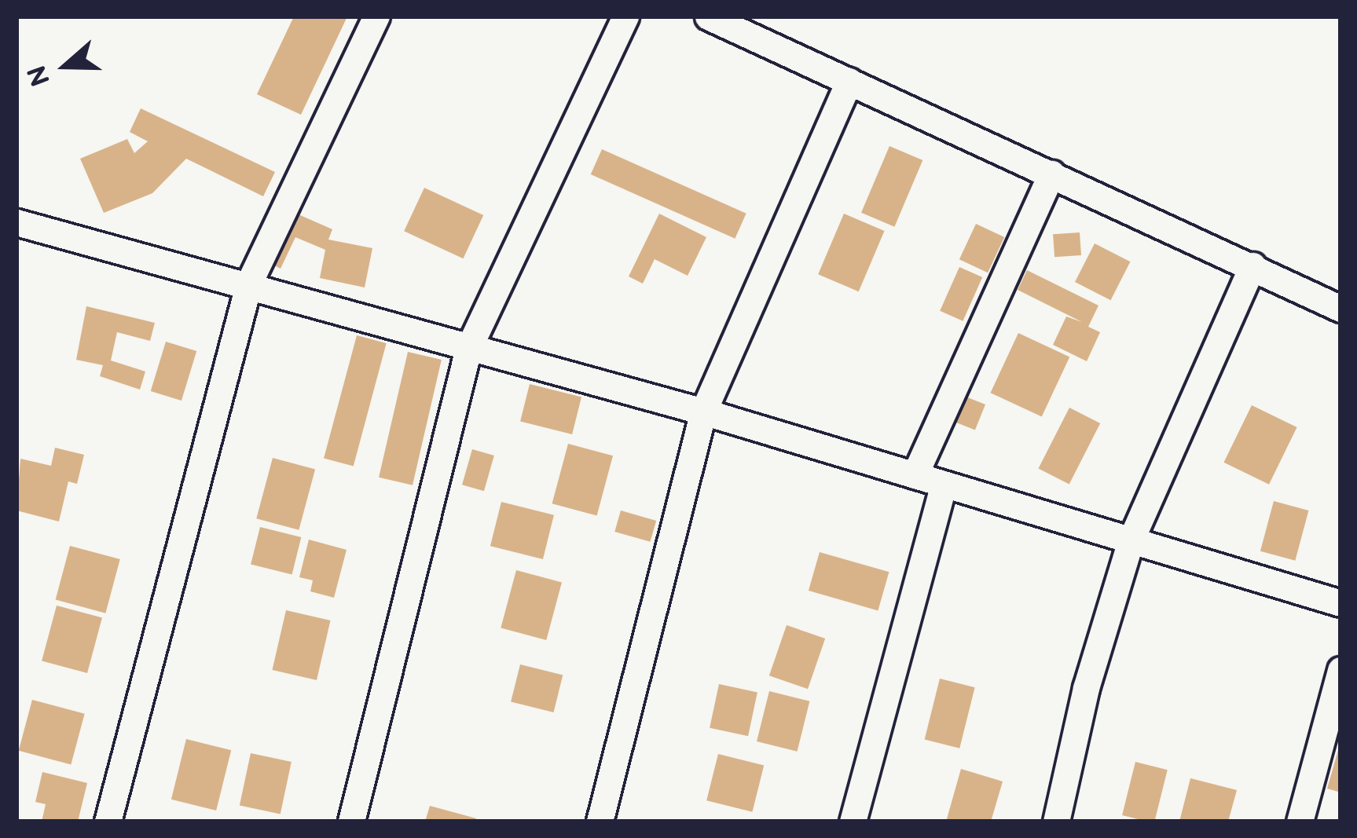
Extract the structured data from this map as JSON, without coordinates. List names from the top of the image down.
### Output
{
  "north": "left"
}
